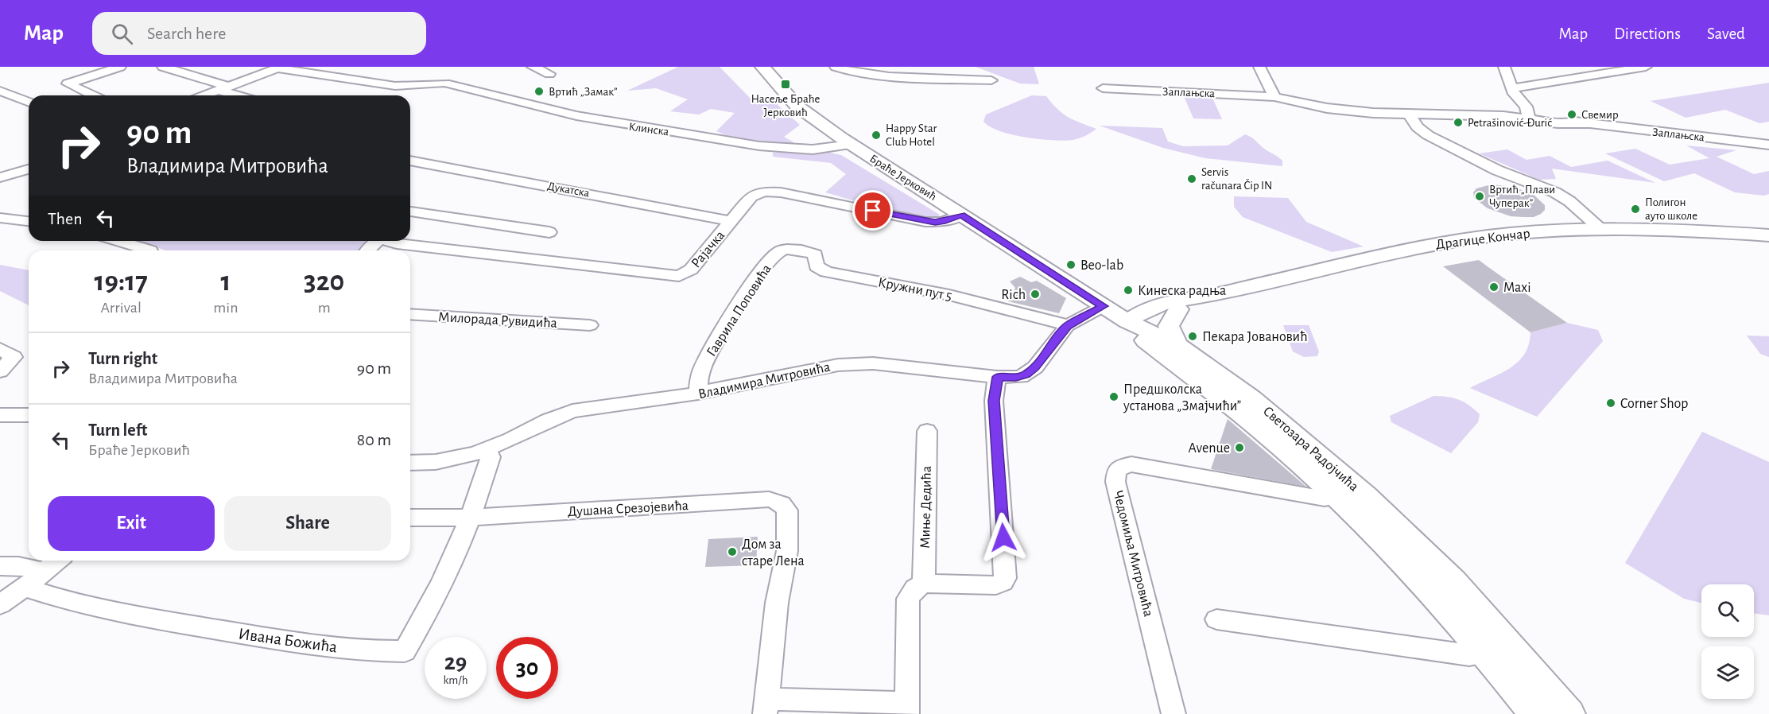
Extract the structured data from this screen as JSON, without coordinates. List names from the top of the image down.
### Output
{
  "streets": {
    "main road": ["Браће Јерковић", "Драгице Кончар", "Светозара Радојчића"],
    "street": [
      "Заплањска",
      "Клинска",
      "Дукатска",
      "Рајачка",
      "Кружни пут 5",
      "Гаврила Поповића",
      "Милорада Рувидића",
      "Владимира Митровића",
      "Миње Дедића",
      "Душана Срезојевића",
      "Чедомиља Митровића",
      "Ивана Божића"
    ]
  },
  "crossings": [
    ["Клинска", "Браће Јерковић"],
    ["Браће Јерковић", "Драгице Кончар"],
    ["Браће Јерковић", "Рајачка"],
    ["Браће Јерковић", "Владимира Митровића"],
    ["Браће Јерковић", "Светозара Радојчића"],
    ["Дукатска", "Рајачка"],
    ["Драгице Кончар", "Светозара Радојчића"],
    ["Кружни пут 5", "Гаврила Поповића"],
    ["Кружни пут 5", "Владимира Митровића"],
    ["Гаврила Поповића", "Владимира Митровића"],
    ["Владимира Митровића", "Ивана Божића"],
    ["Светозара Радојчића", "Чедомиља Митровића"],
    ["Душана Срезојевића", "Ивана Божића"]
  ],
  "places": {
    "transit": ["Насеље Браће Јерковић"],
    "other": [
      "Вртић „Замак”",
      "Свемир",
      "Petrašinović-Đurić",
      "Happy Star Club Hotel",
      "Servis računara Čip IN",
      "Вртић „Плави Чуперак”",
      "Полигон ауто школе",
      "Beo-lab",
      "Maxi",
      "Кинеска радња",
      "Rich",
      "Пекара Јовановић",
      "Предшколска установа „Змајчићи”",
      "Corner Shop",
      "Avenue",
      "Дом за старе Лена"
    ]
  },
  "page": {
    "header": "Map",
    "search": "Search here",
    "nav": ["Map", "Directions", "Saved"],
    "turn": ["90 m", "Владимира Митровића"],
    "then": "Then",
    "eta": [
      "19:17",
      "Arrival",
      "1",
      "min",
      "320",
      "m"
    ],
    "list": [
      {
        "name": "Turn right",
        "note": "Владимира Митровића",
        "value": "90 m"
      },
      {
        "name": "Turn left",
        "note": "Браће Јерковић",
        "value": "80 m"
      }
    ],
    "buttons": ["Exit", "Share"],
    "speed": "29 km/h",
    "limit": "30"
  }
}
